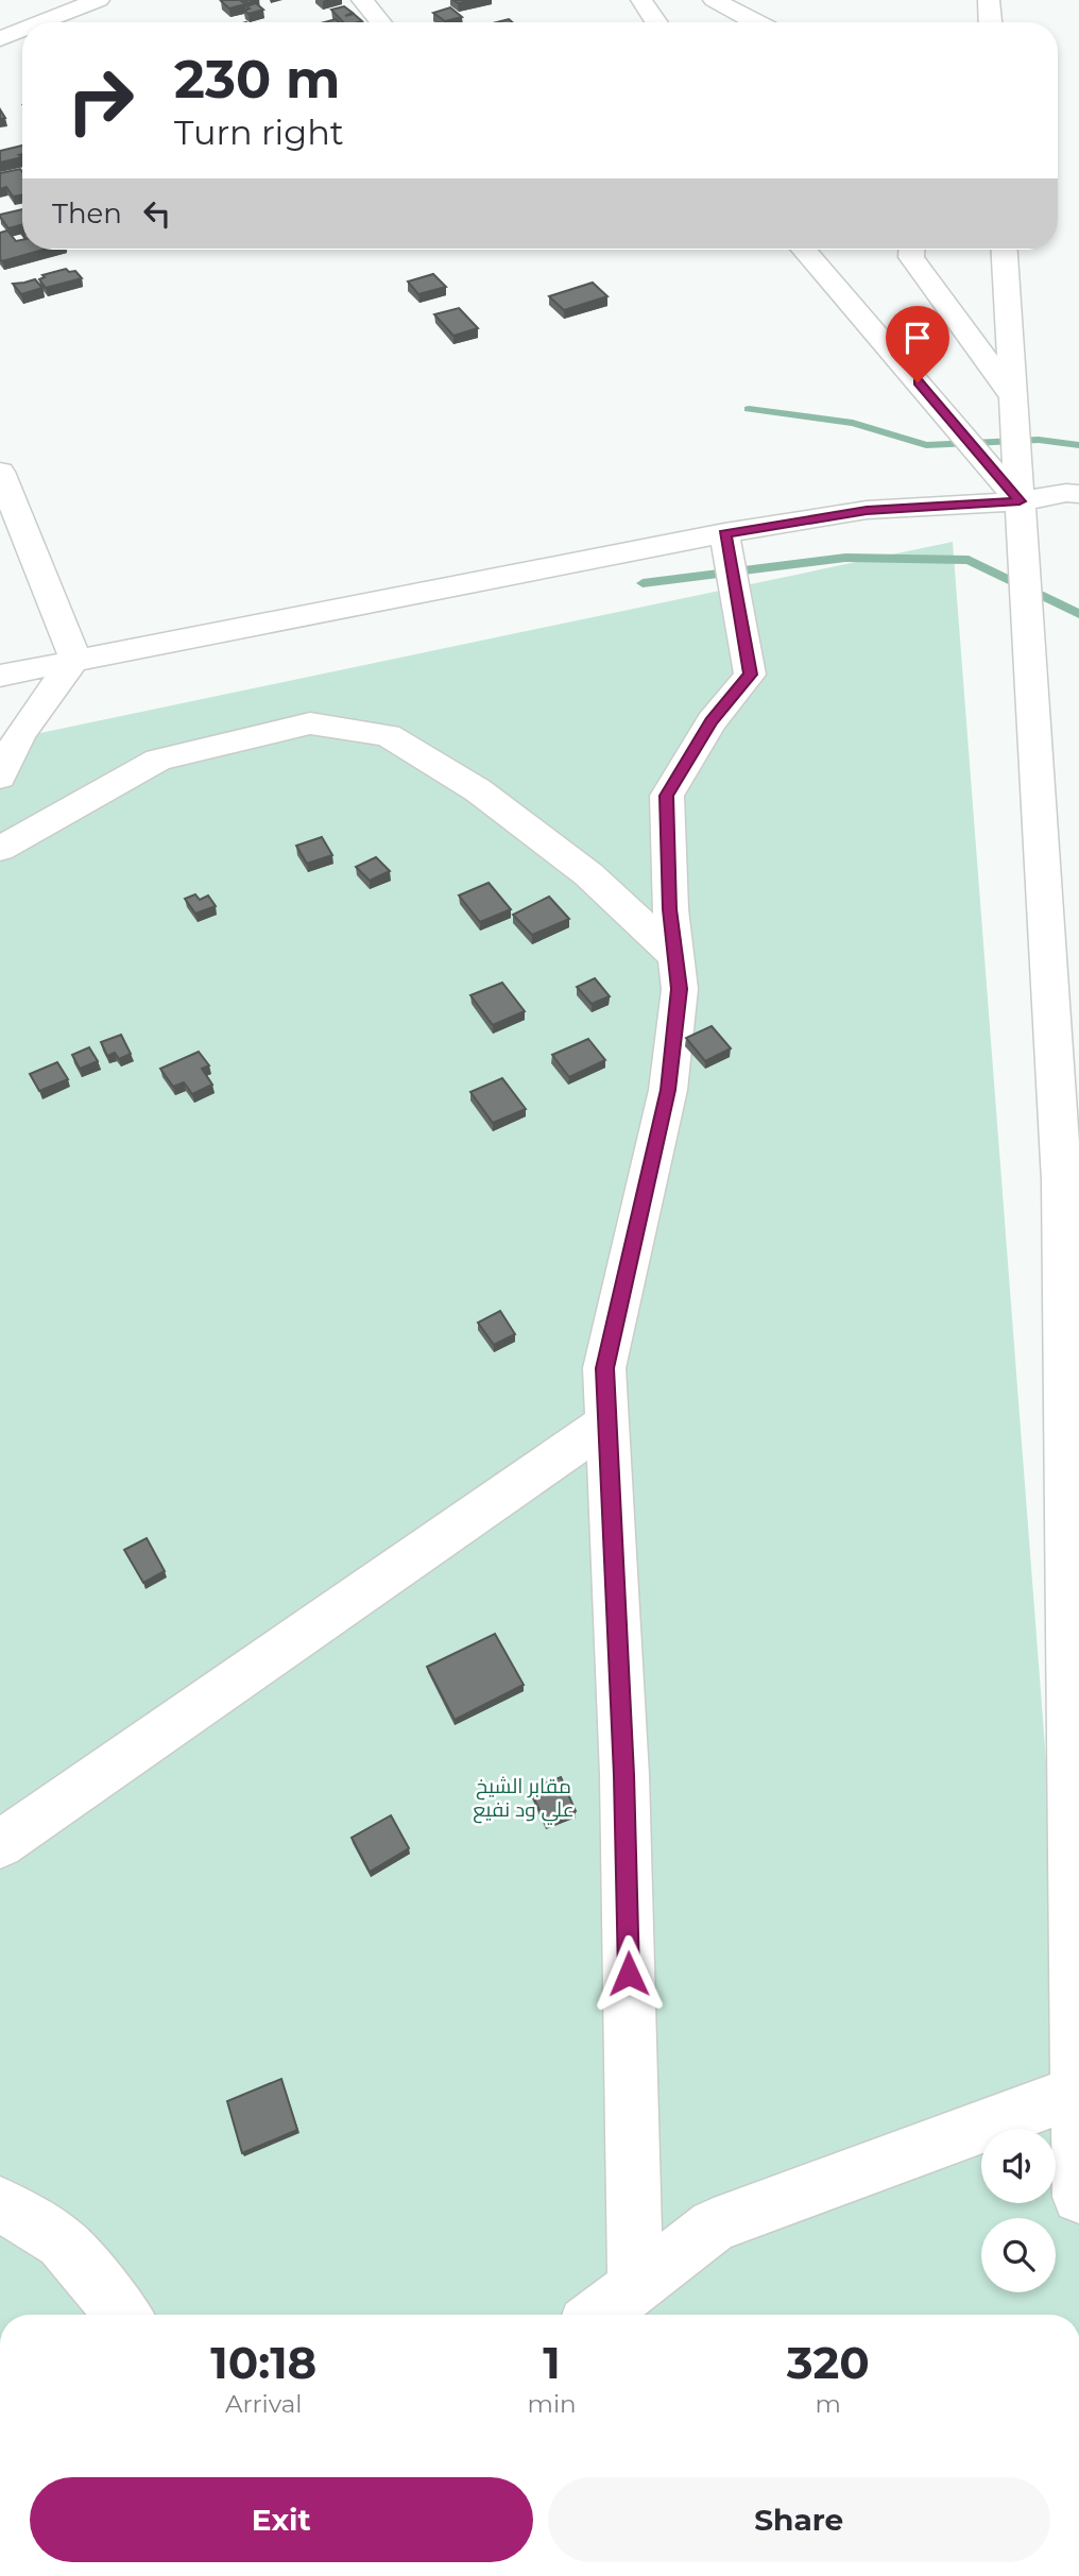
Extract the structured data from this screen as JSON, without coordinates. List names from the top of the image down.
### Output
{
  "parks": ["مقابر الشيخ علي ود نفيع"],
  "page": {
    "turn": ["230 m", "Turn right"],
    "then": "Then",
    "eta": [
      "10:18",
      "Arrival",
      "1",
      "min",
      "320",
      "m"
    ],
    "buttons": ["Exit", "Share"]
  }
}
